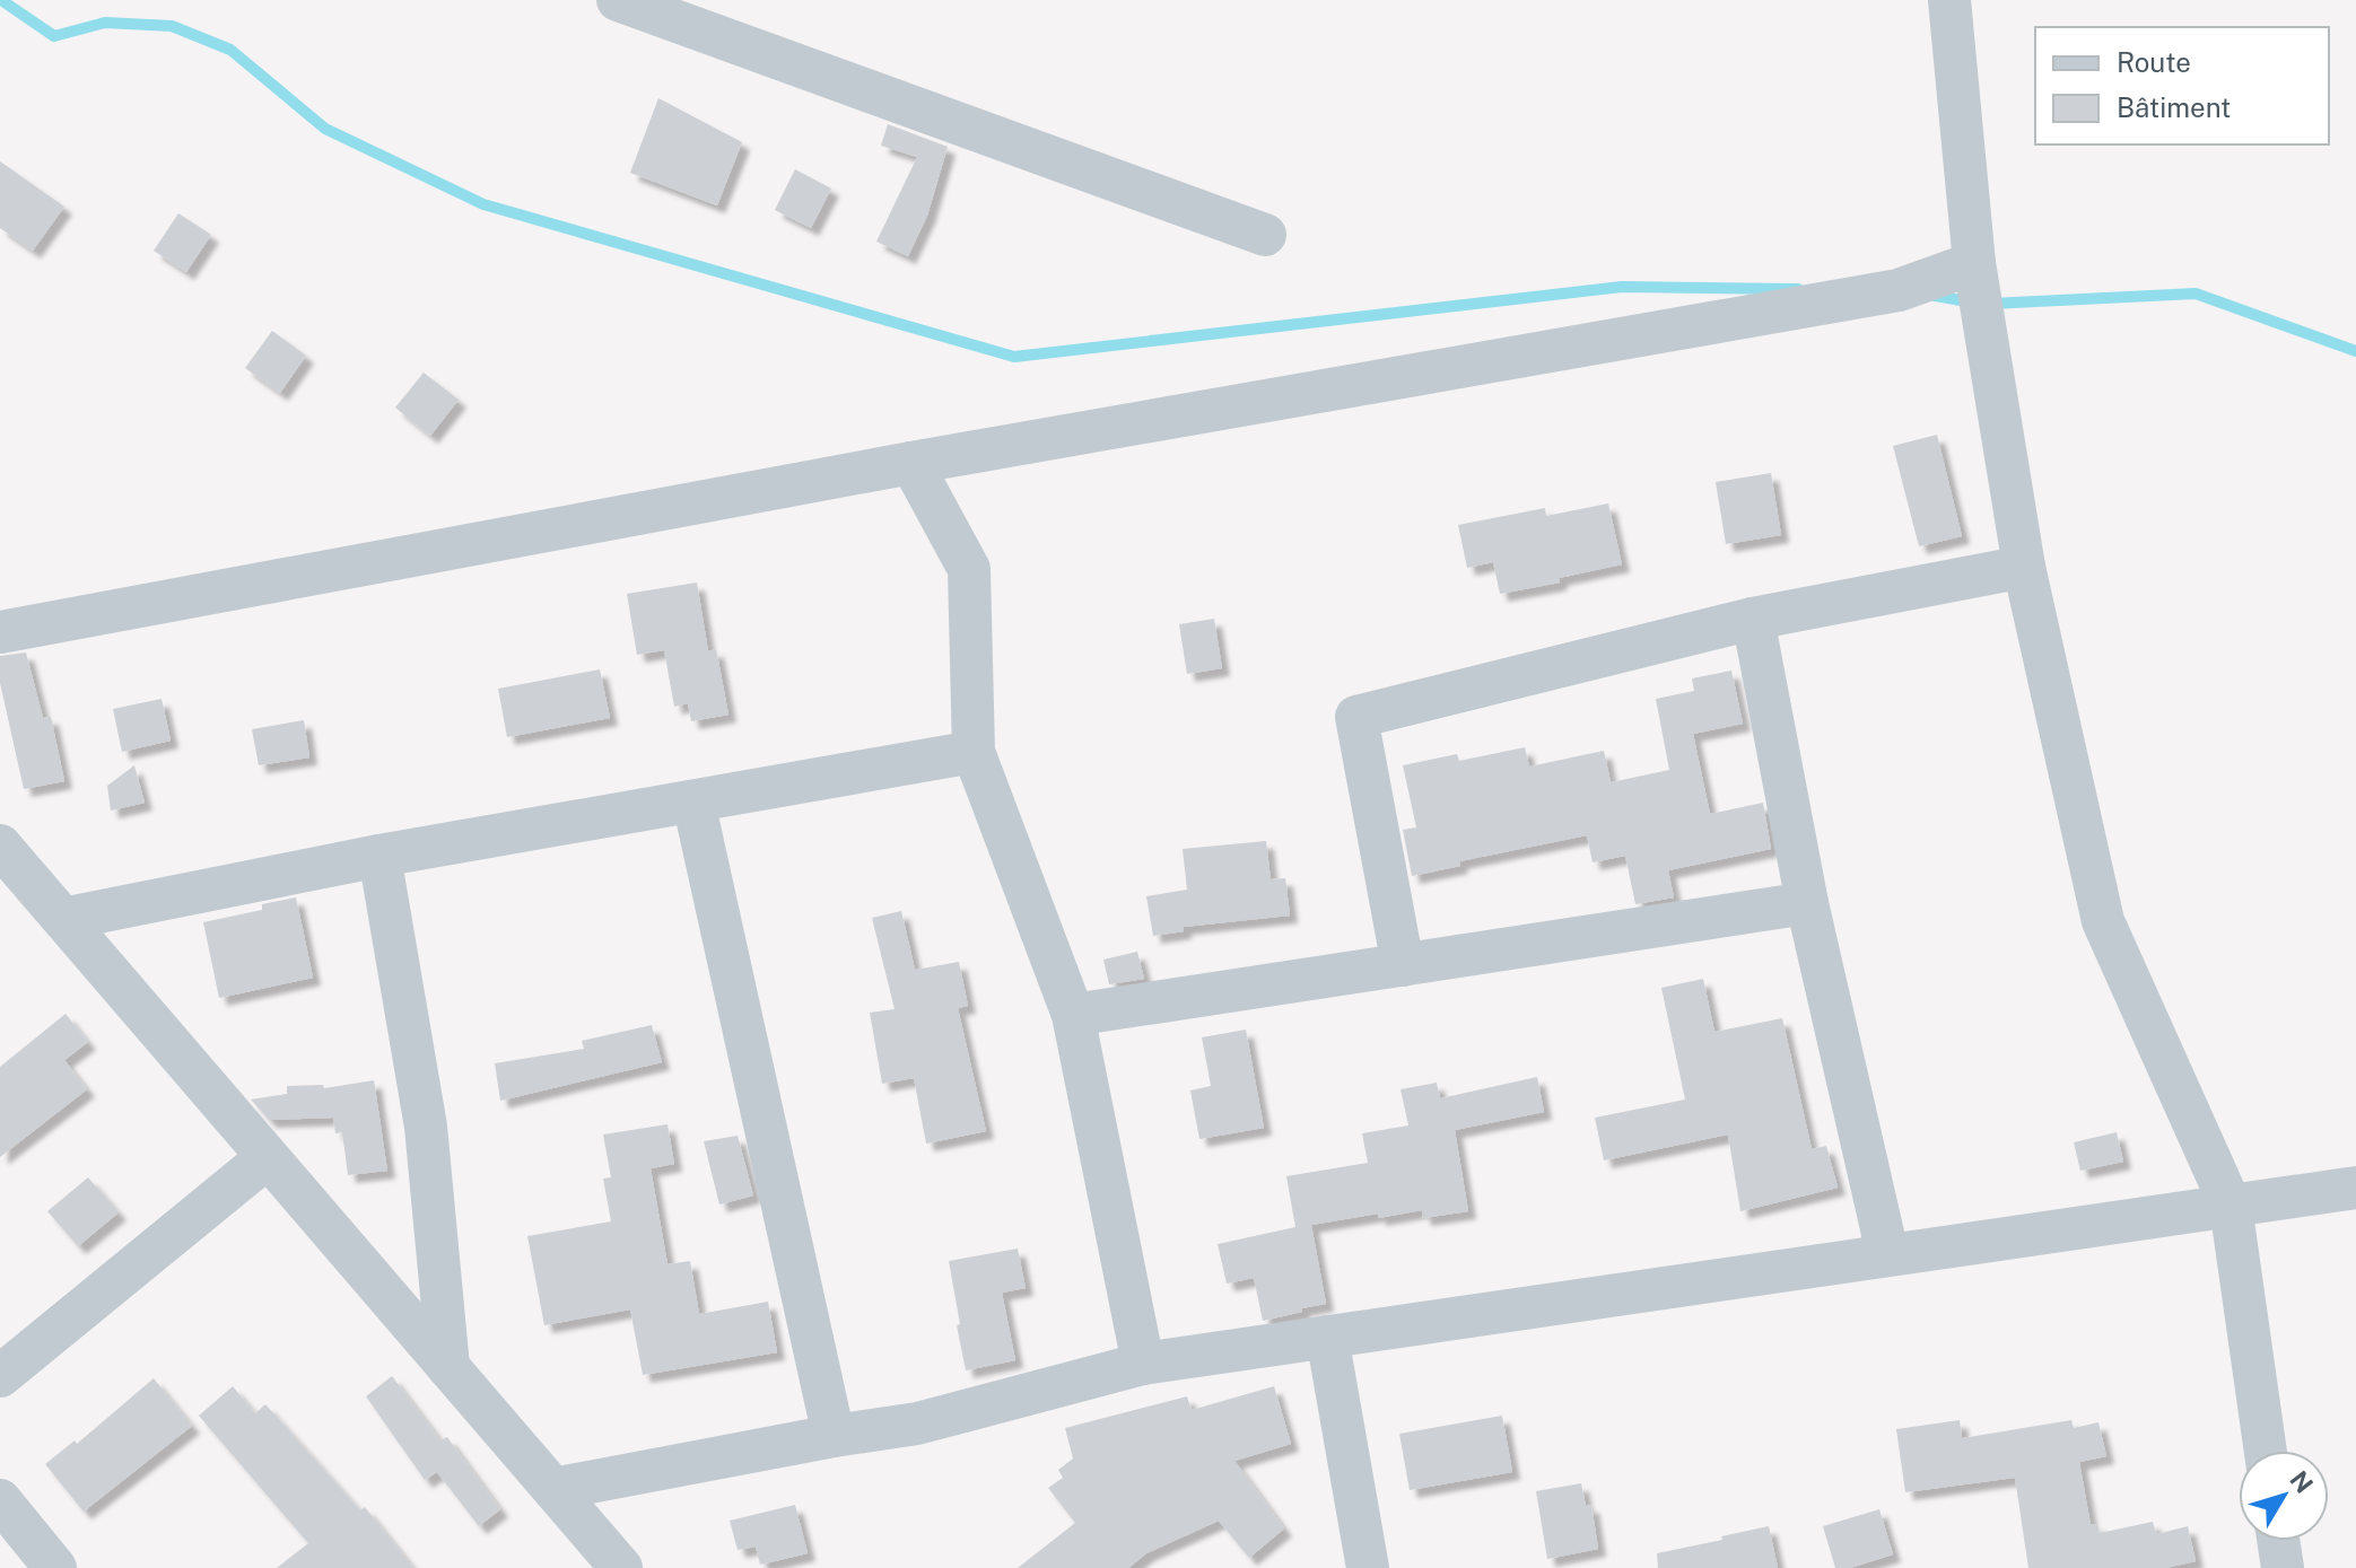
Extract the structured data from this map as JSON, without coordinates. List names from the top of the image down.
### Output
{
  "legend": ["Route", "Bâtiment"],
  "north": "top right"
}
